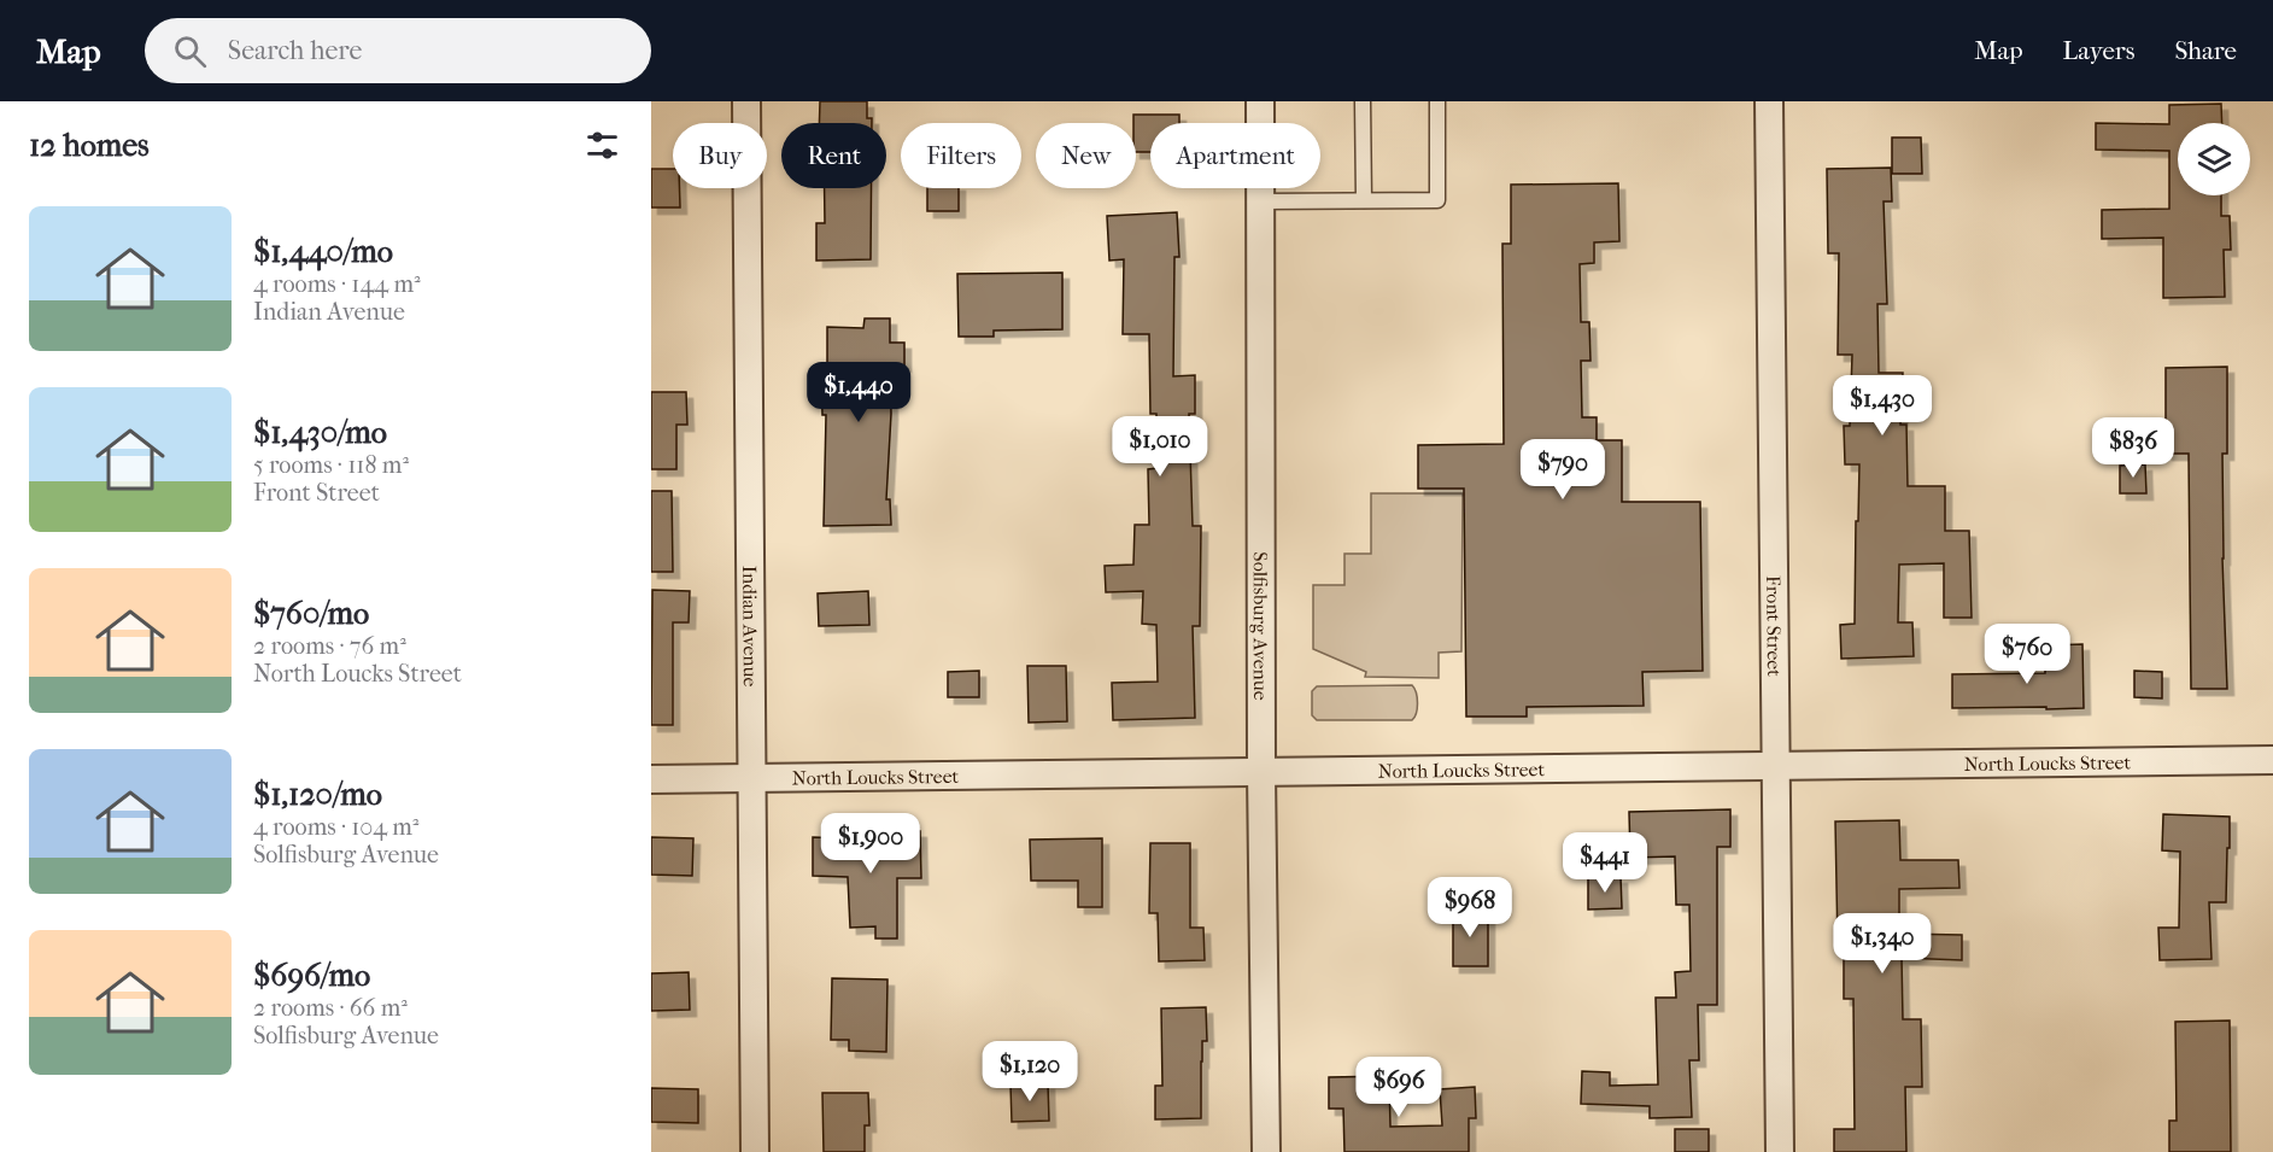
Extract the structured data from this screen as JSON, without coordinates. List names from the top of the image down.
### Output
{
  "streets": {
    "street": [
      "Indian Avenue",
      "Front Street",
      "Solfisburg Avenue",
      "North Loucks Street"
    ]
  },
  "crossings": [
    ["Indian Avenue", "North Loucks Street"],
    ["Front Street", "North Loucks Street"],
    ["Solfisburg Avenue", "North Loucks Street"]
  ],
  "page": {
    "header": "Map",
    "search": "Search here",
    "nav": ["Map", "Layers", "Share"],
    "heading": "12 homes",
    "chip": [
      "Buy",
      "Rent",
      "Filters",
      "New",
      "Apartment"
    ],
    "list": [
      {
        "name": "$1,440/mo",
        "note": "4 rooms · 144 m² · Indian Avenue"
      },
      {
        "name": "$1,430/mo",
        "note": "5 rooms · 118 m² · Front Street"
      },
      {
        "name": "$760/mo",
        "note": "2 rooms · 76 m² · North Loucks Street"
      },
      {
        "name": "$1,120/mo",
        "note": "4 rooms · 104 m² · Solfisburg Avenue"
      },
      {
        "name": "$696/mo",
        "note": "2 rooms · 66 m² · Solfisburg Avenue"
      }
    ],
    "price": [
      "$1,440",
      "$1,430",
      "$1,010",
      "$836",
      "$790",
      "$760",
      "$1,900",
      "$441",
      "$968",
      "$1,340",
      "$1,120",
      "$696"
    ]
  }
}
